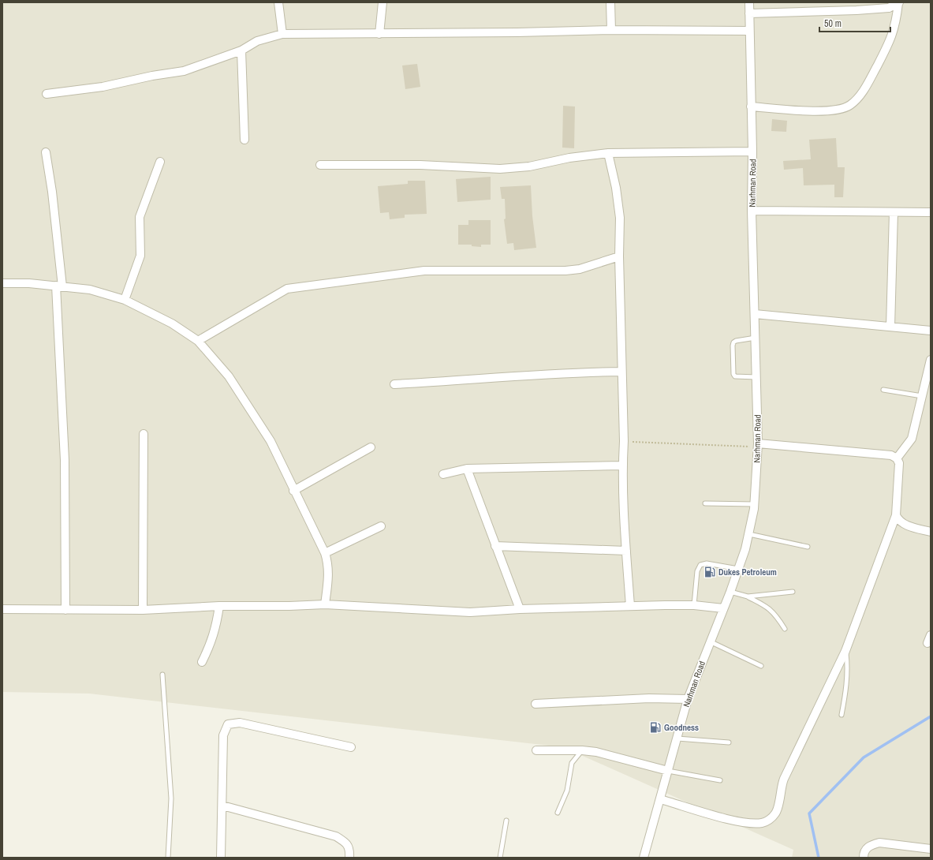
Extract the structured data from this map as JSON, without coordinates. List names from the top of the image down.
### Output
{
  "streets": {
    "street": ["Narhman Road"]
  },
  "places": {
    "fuel station": ["Dukes Petroleum", "Goodness"]
  },
  "scale_bar": "50 m"
}
